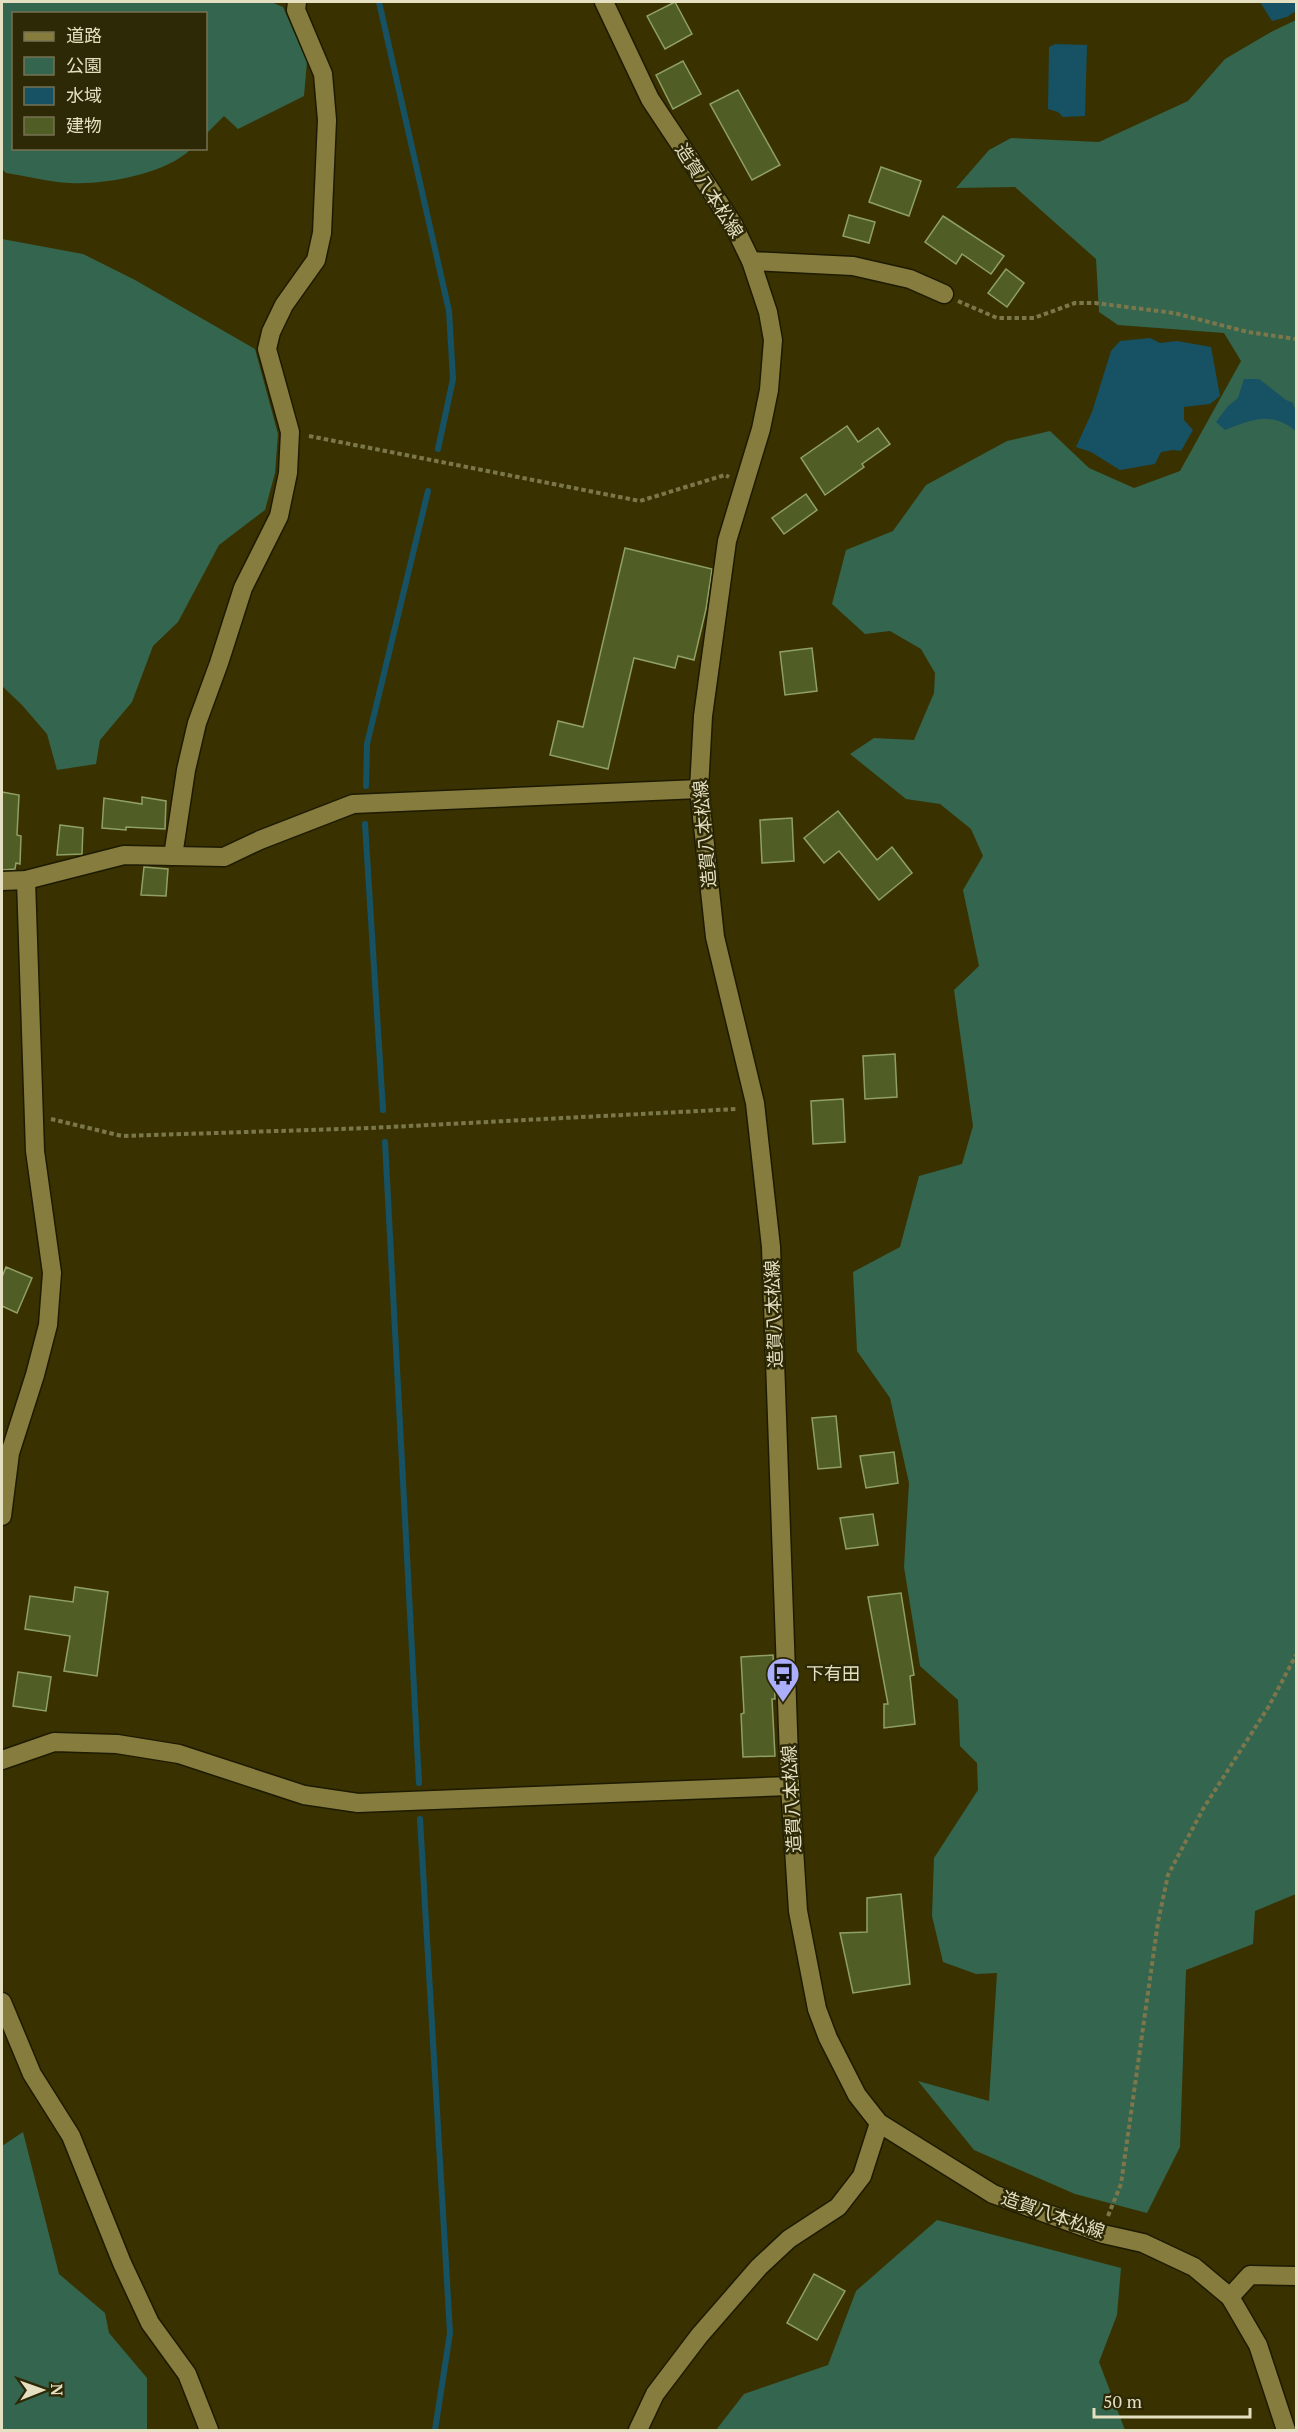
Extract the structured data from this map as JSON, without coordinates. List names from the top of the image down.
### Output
{
  "streets": {
    "street": ["造賀八本松線"]
  },
  "places": {
    "bus stop": ["下有田"]
  },
  "legend": [
    "道路",
    "公園",
    "水域",
    "建物"
  ],
  "scale_bar": "50 m",
  "north": "right"
}
